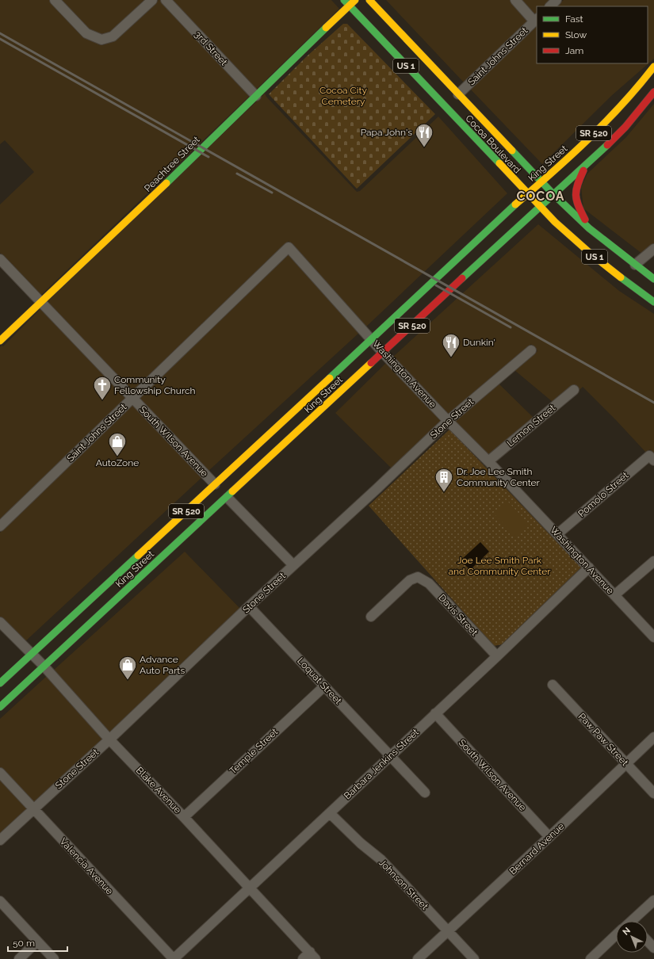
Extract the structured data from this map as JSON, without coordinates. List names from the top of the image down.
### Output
{
  "streets": {
    "main road": [
      "US 1",
      "SR 520",
      "Cocoa Boulevard",
      "King Street",
      "Peachtree Street"
    ],
    "street": [
      "3rd Street",
      "Saint Johns Street",
      "Washington Avenue",
      "Stone Street",
      "Lemon Street",
      "South Wilson Avenue",
      "Pomolo Street",
      "Davis Street",
      "Loquat Street",
      "Paw Paw Street",
      "Temple Street",
      "Barbara Jenkins Street",
      "Blake Avenue",
      "Bernard Avenue",
      "Valencia Avenue",
      "Johnson Street"
    ]
  },
  "crossings": [
    ["3rd Street", "Peachtree Street"],
    ["Saint Johns Street", "Cocoa Boulevard"],
    ["Saint Johns Street", "Washington Avenue"],
    ["Saint Johns Street", "South Wilson Avenue"],
    ["Cocoa Boulevard", "King Street"],
    ["Cocoa Boulevard", "Peachtree Street"],
    ["King Street", "Washington Avenue"],
    ["King Street", "South Wilson Avenue"],
    ["King Street", "Blake Avenue"],
    ["Peachtree Street", "South Wilson Avenue"],
    ["Washington Avenue", "Stone Street"],
    ["Washington Avenue", "Lemon Street"],
    ["Washington Avenue", "Pomolo Street"],
    ["Washington Avenue", "Barbara Jenkins Street"],
    ["Stone Street", "Loquat Street"],
    ["Stone Street", "Blake Avenue"],
    ["Stone Street", "Valencia Avenue"],
    ["South Wilson Avenue", "Barbara Jenkins Street"],
    ["South Wilson Avenue", "Bernard Avenue"],
    ["Davis Street", "Barbara Jenkins Street"],
    ["Loquat Street", "Temple Street"],
    ["Loquat Street", "Barbara Jenkins Street"],
    ["Paw Paw Street", "Bernard Avenue"],
    ["Temple Street", "Blake Avenue"],
    ["Barbara Jenkins Street", "Blake Avenue"],
    ["Barbara Jenkins Street", "Valencia Avenue"],
    ["Barbara Jenkins Street", "Johnson Street"],
    ["Bernard Avenue", "Johnson Street"]
  ],
  "districts": ["COCOA"],
  "parks": ["Cocoa City Cemetery", "Joe Lee Smith Park and Community Center"],
  "places": {
    "restaurant": ["Papa John's", "Dunkin'"],
    "church": ["Community Fellowship Church"],
    "shop": ["AutoZone", "Advance Auto Parts"],
    "building": ["Dr. Joe Lee Smith Community Center"]
  },
  "legend": ["Fast", "Slow", "Jam"],
  "scale_bar": "50 m",
  "north": "top left"
}
